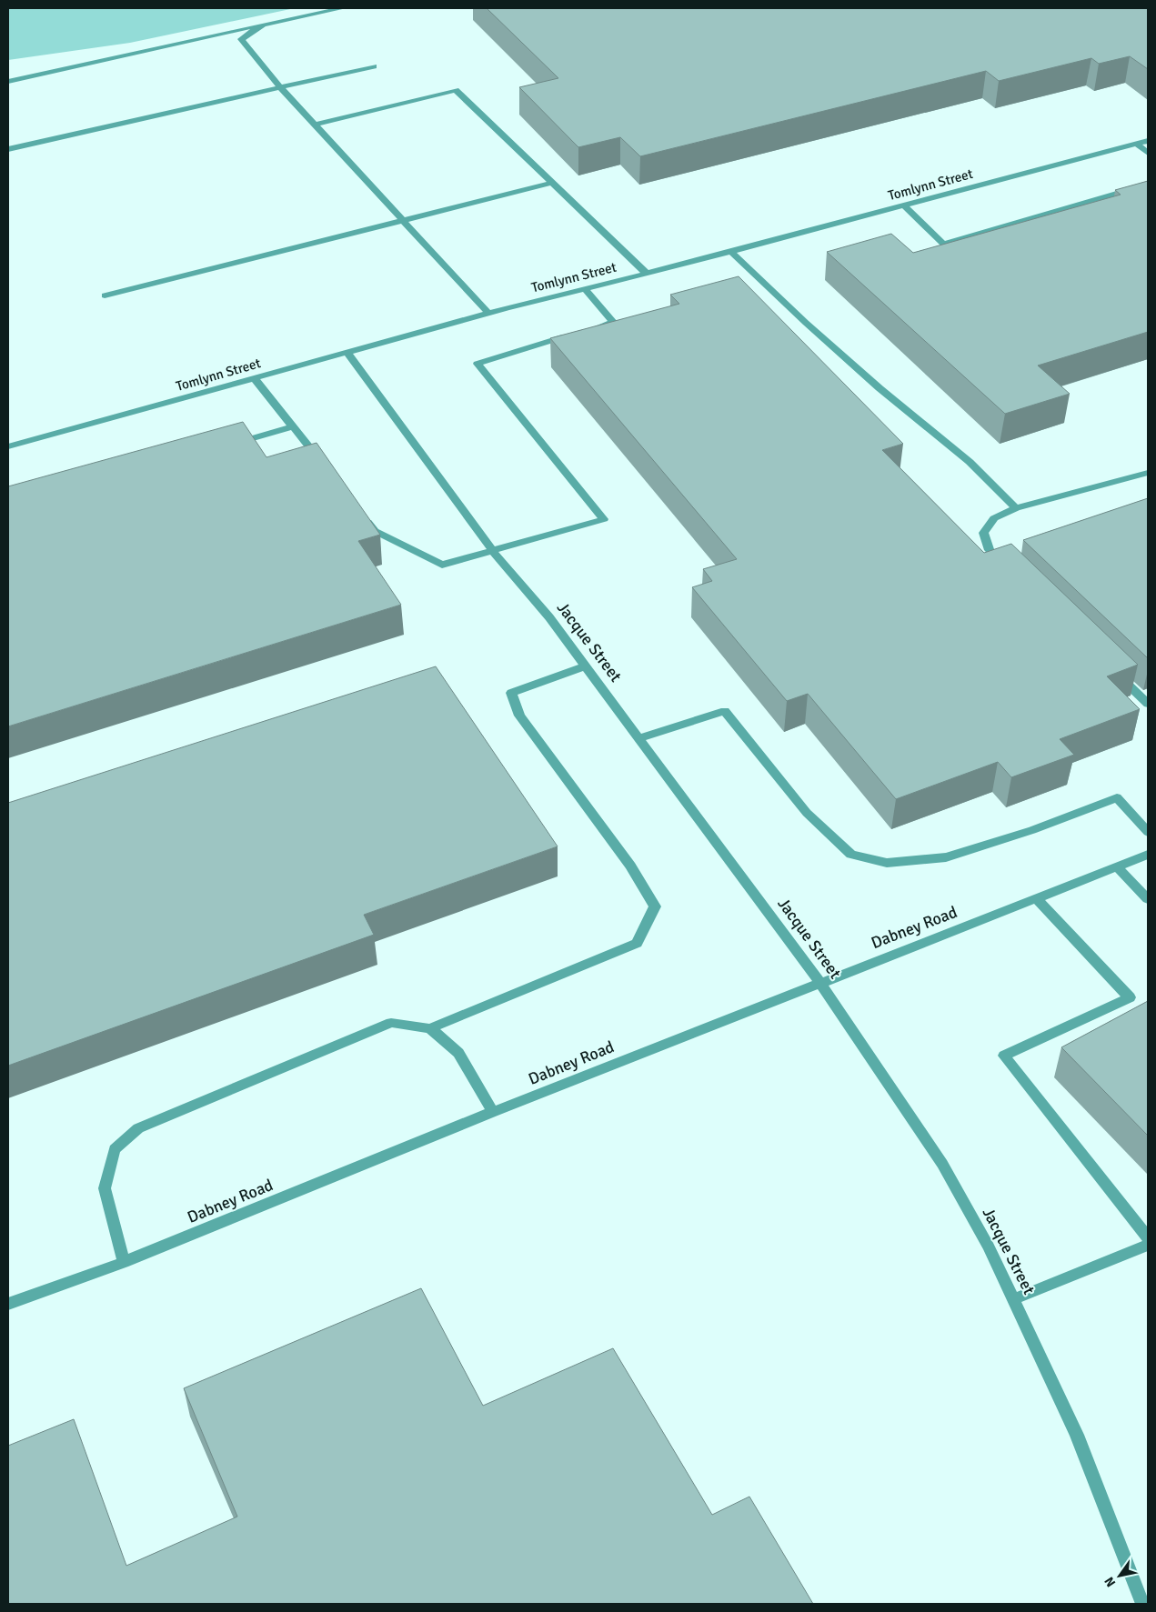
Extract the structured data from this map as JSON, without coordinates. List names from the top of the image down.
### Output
{
  "streets": {
    "street": ["Tomlynn Street", "Jacque Street", "Dabney Road"]
  },
  "crossings": [
    ["Tomlynn Street", "Jacque Street"],
    ["Jacque Street", "Dabney Road"]
  ],
  "north": "bottom left"
}
